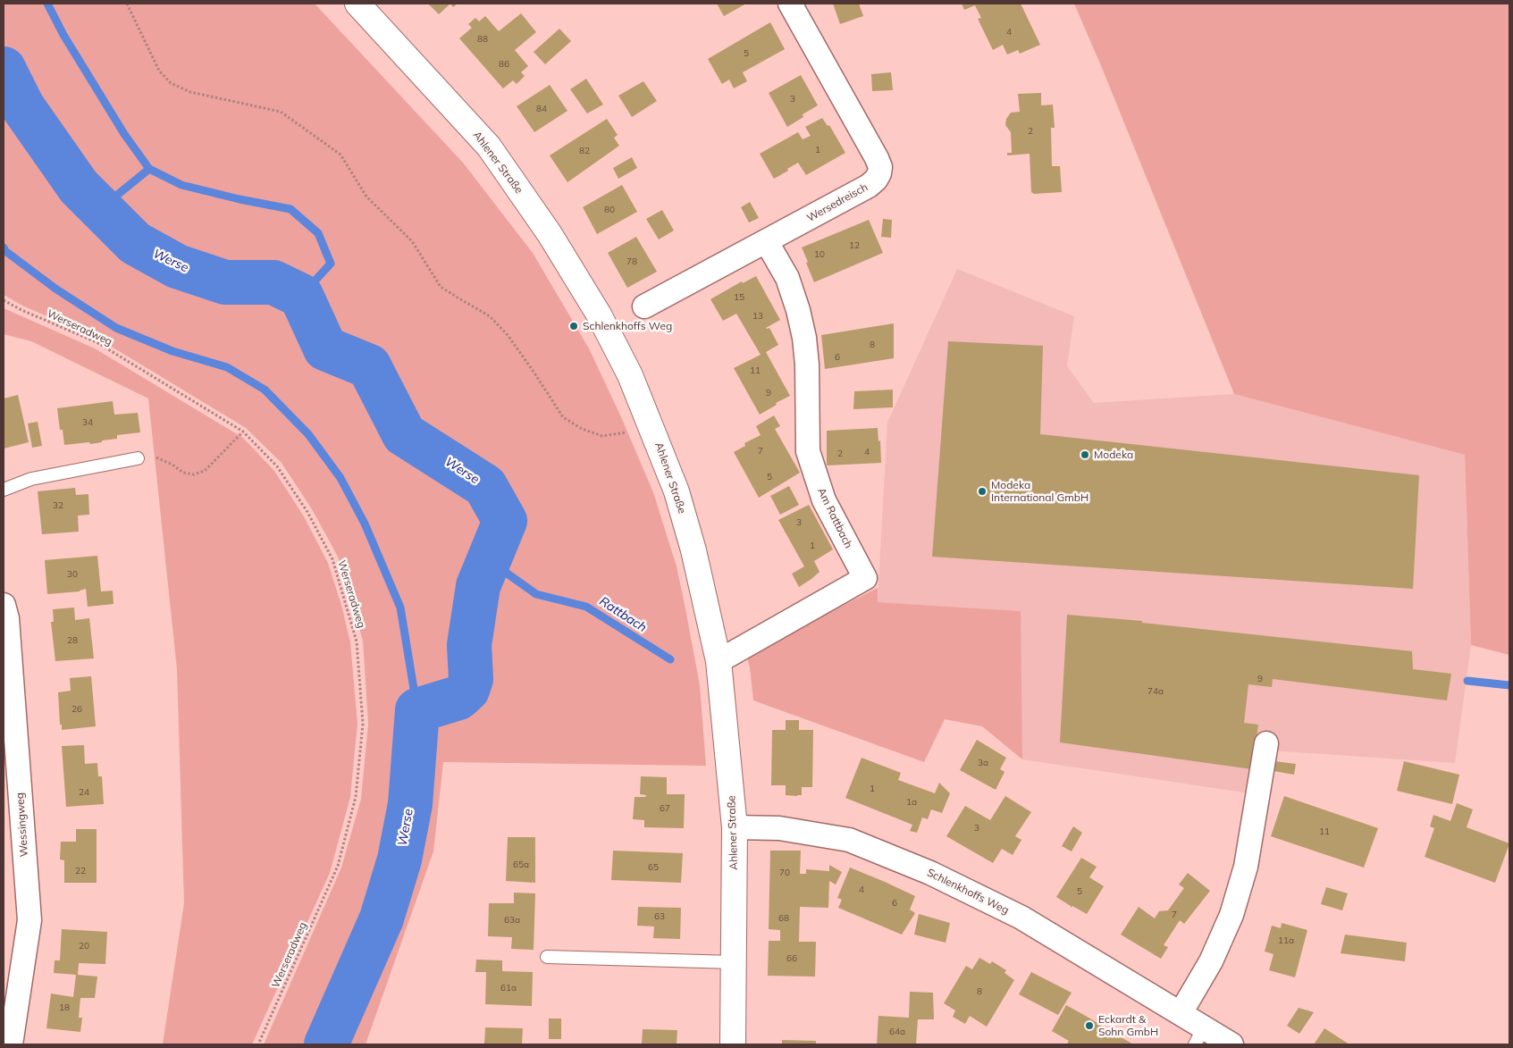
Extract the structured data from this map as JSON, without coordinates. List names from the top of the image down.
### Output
{
  "streets": {
    "main road": ["Ahlener Straße"],
    "street": [
      "Wersedreisch",
      "Am Rattbach",
      "Wessingweg",
      "Schlenkhoffs Weg"
    ],
    "path": ["Werseradweg"]
  },
  "crossings": [
    ["Ahlener Straße", "Am Rattbach"],
    ["Ahlener Straße", "Schlenkhoffs Weg"],
    ["Wersedreisch", "Am Rattbach"]
  ],
  "water": ["Werse", "Rattbach"],
  "places": [
    "Schlenkhoffs Weg",
    "Modeka",
    "Modeka International GmbH",
    "Eckardt & Sohn GmbH"
  ],
  "house_numbers": [
    "4",
    "88",
    "5",
    "86",
    "3",
    "84",
    "2",
    "1",
    "82",
    "80",
    "12",
    "10",
    "78",
    "15",
    "13",
    "8",
    "6",
    "11",
    "9",
    "34",
    "7",
    "4",
    "2",
    "5",
    "32",
    "3",
    "1",
    "30",
    "28",
    "9",
    "74a",
    "26",
    "3a",
    "1",
    "24",
    "1a",
    "67",
    "3",
    "11",
    "65a",
    "65",
    "22",
    "70",
    "4",
    "5",
    "6",
    "7",
    "63",
    "68",
    "63a",
    "11a",
    "20",
    "66",
    "61a",
    "8",
    "18",
    "64a"
  ]
}
